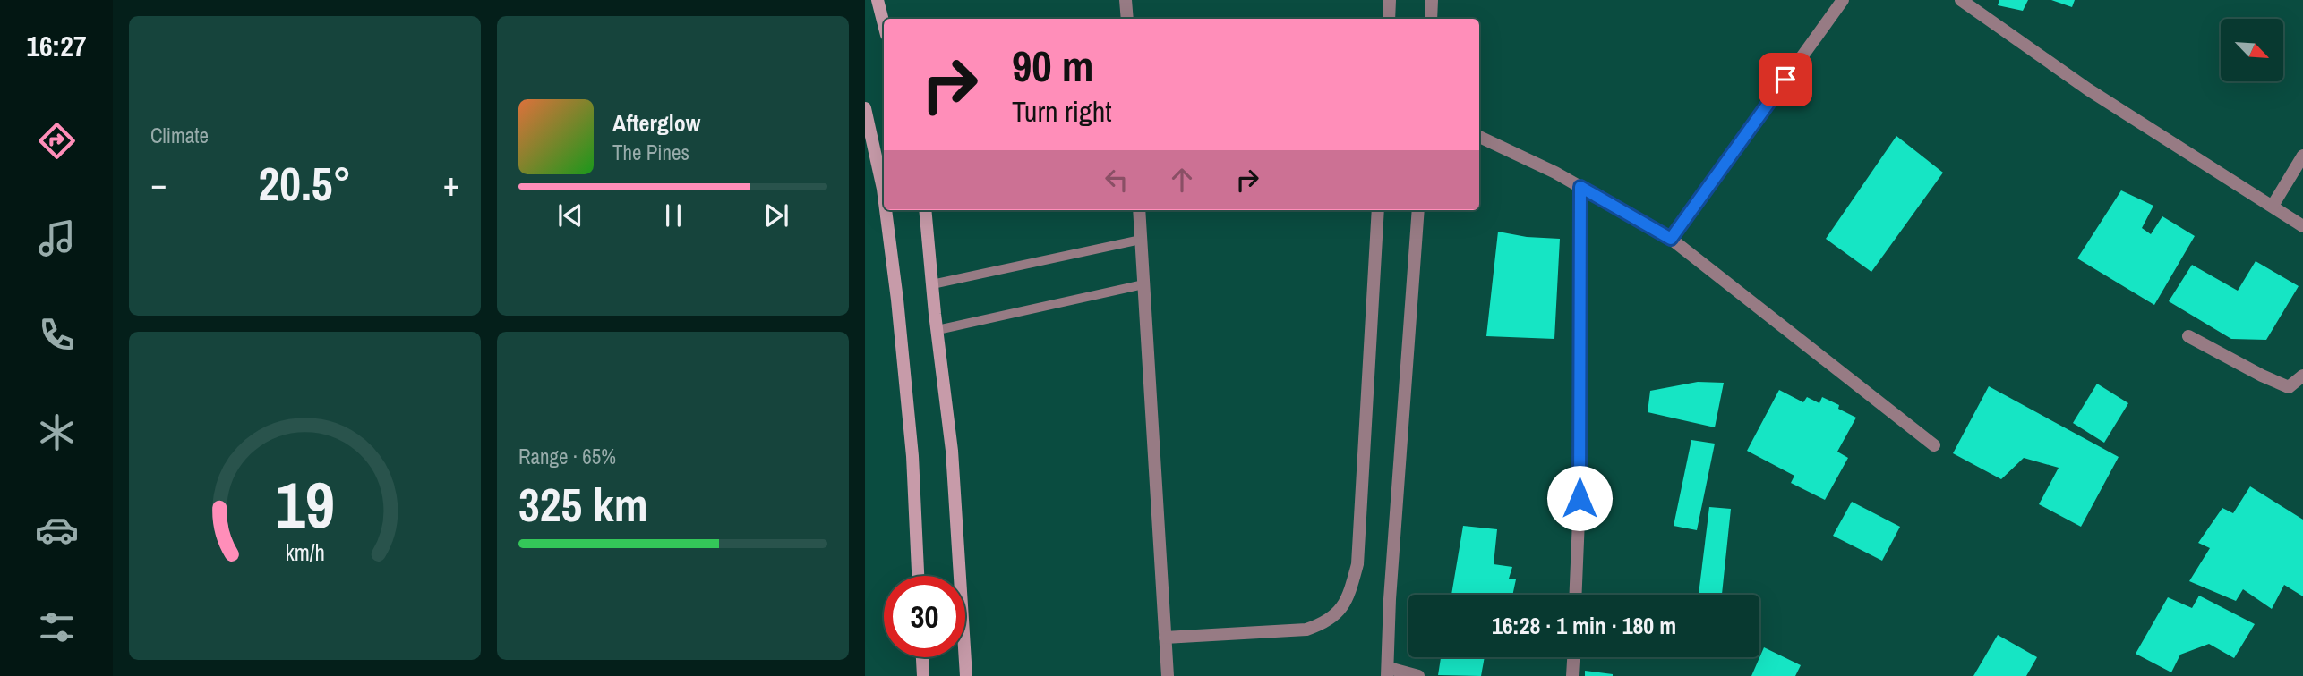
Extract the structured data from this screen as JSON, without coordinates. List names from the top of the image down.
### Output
{
  "north": "bottom right",
  "page": {
    "tabs": "16:27",
    "tile": [
      "Climate",
      ["Range · 65%", "325 km"]
    ],
    "turn": ["90 m", "Turn right"],
    "song": ["Afterglow", "The Pines"],
    "heat": ["−", "20.5°", "+"],
    "limit": "30",
    "trip": "16:28 · 1 min · 180 m",
    "gauge": ["19", "km/h"]
  }
}
